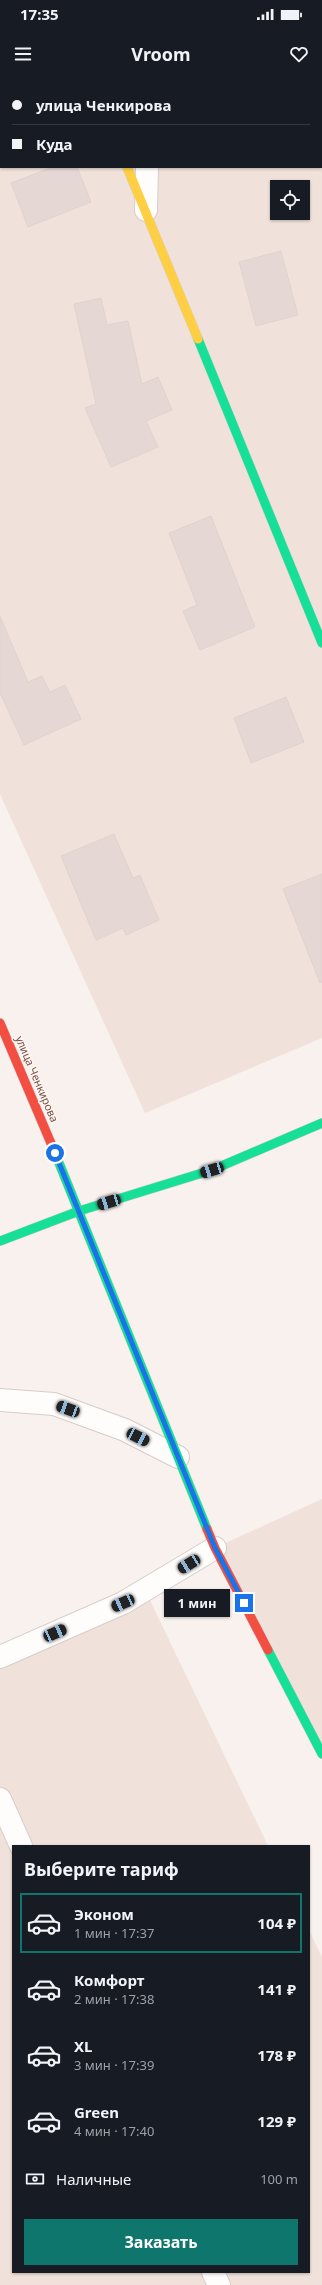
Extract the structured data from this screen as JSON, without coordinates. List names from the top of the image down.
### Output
{
  "streets": {
    "street": ["улица Ченкирова"]
  },
  "page": {
    "status": "17:35",
    "header": "Vroom",
    "banner": ["улица Ченкирова", "Куда"],
    "bubble": "1 мин",
    "heading": "Выберите тариф",
    "list": [
      {
        "name": "Эконом",
        "note": "1 мин · 17:37",
        "value": "104 ₽"
      },
      {
        "name": "Комфорт",
        "note": "2 мин · 17:38",
        "value": "141 ₽"
      },
      {
        "name": "XL",
        "note": "3 мин · 17:39",
        "value": "178 ₽"
      },
      {
        "name": "Green",
        "note": "4 мин · 17:40",
        "value": "129 ₽"
      }
    ],
    "pay": ["Наличные", "100 m"],
    "buttons": "Заказать"
  }
}
